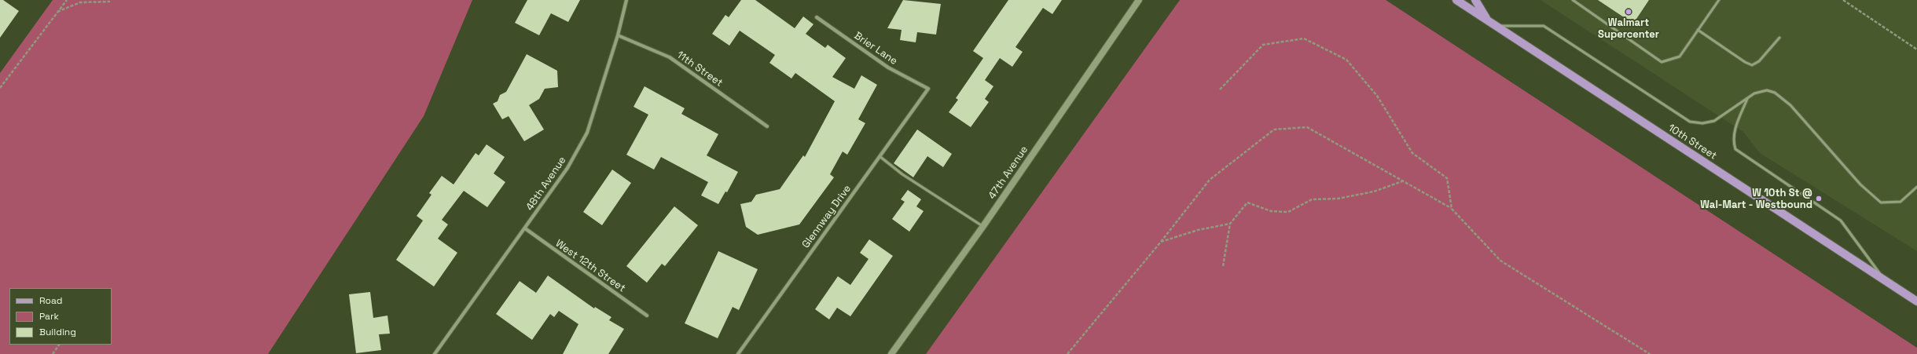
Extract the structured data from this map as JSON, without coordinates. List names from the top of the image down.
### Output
{
  "streets": {
    "main road": ["10th Street", "47th Avenue"],
    "street": [
      "Brier Lane",
      "11th Street",
      "48th Avenue",
      "Glennway Drive",
      "West 12th Street"
    ]
  },
  "crossings": [
    ["Brier Lane", "Glennway Drive"],
    ["11th Street", "48th Avenue"],
    ["48th Avenue", "West 12th Street"]
  ],
  "places": ["Walmart Supercenter", "W 10th St @ Wal-Mart - Westbound"],
  "legend": ["Road", "Park", "Building"]
}
